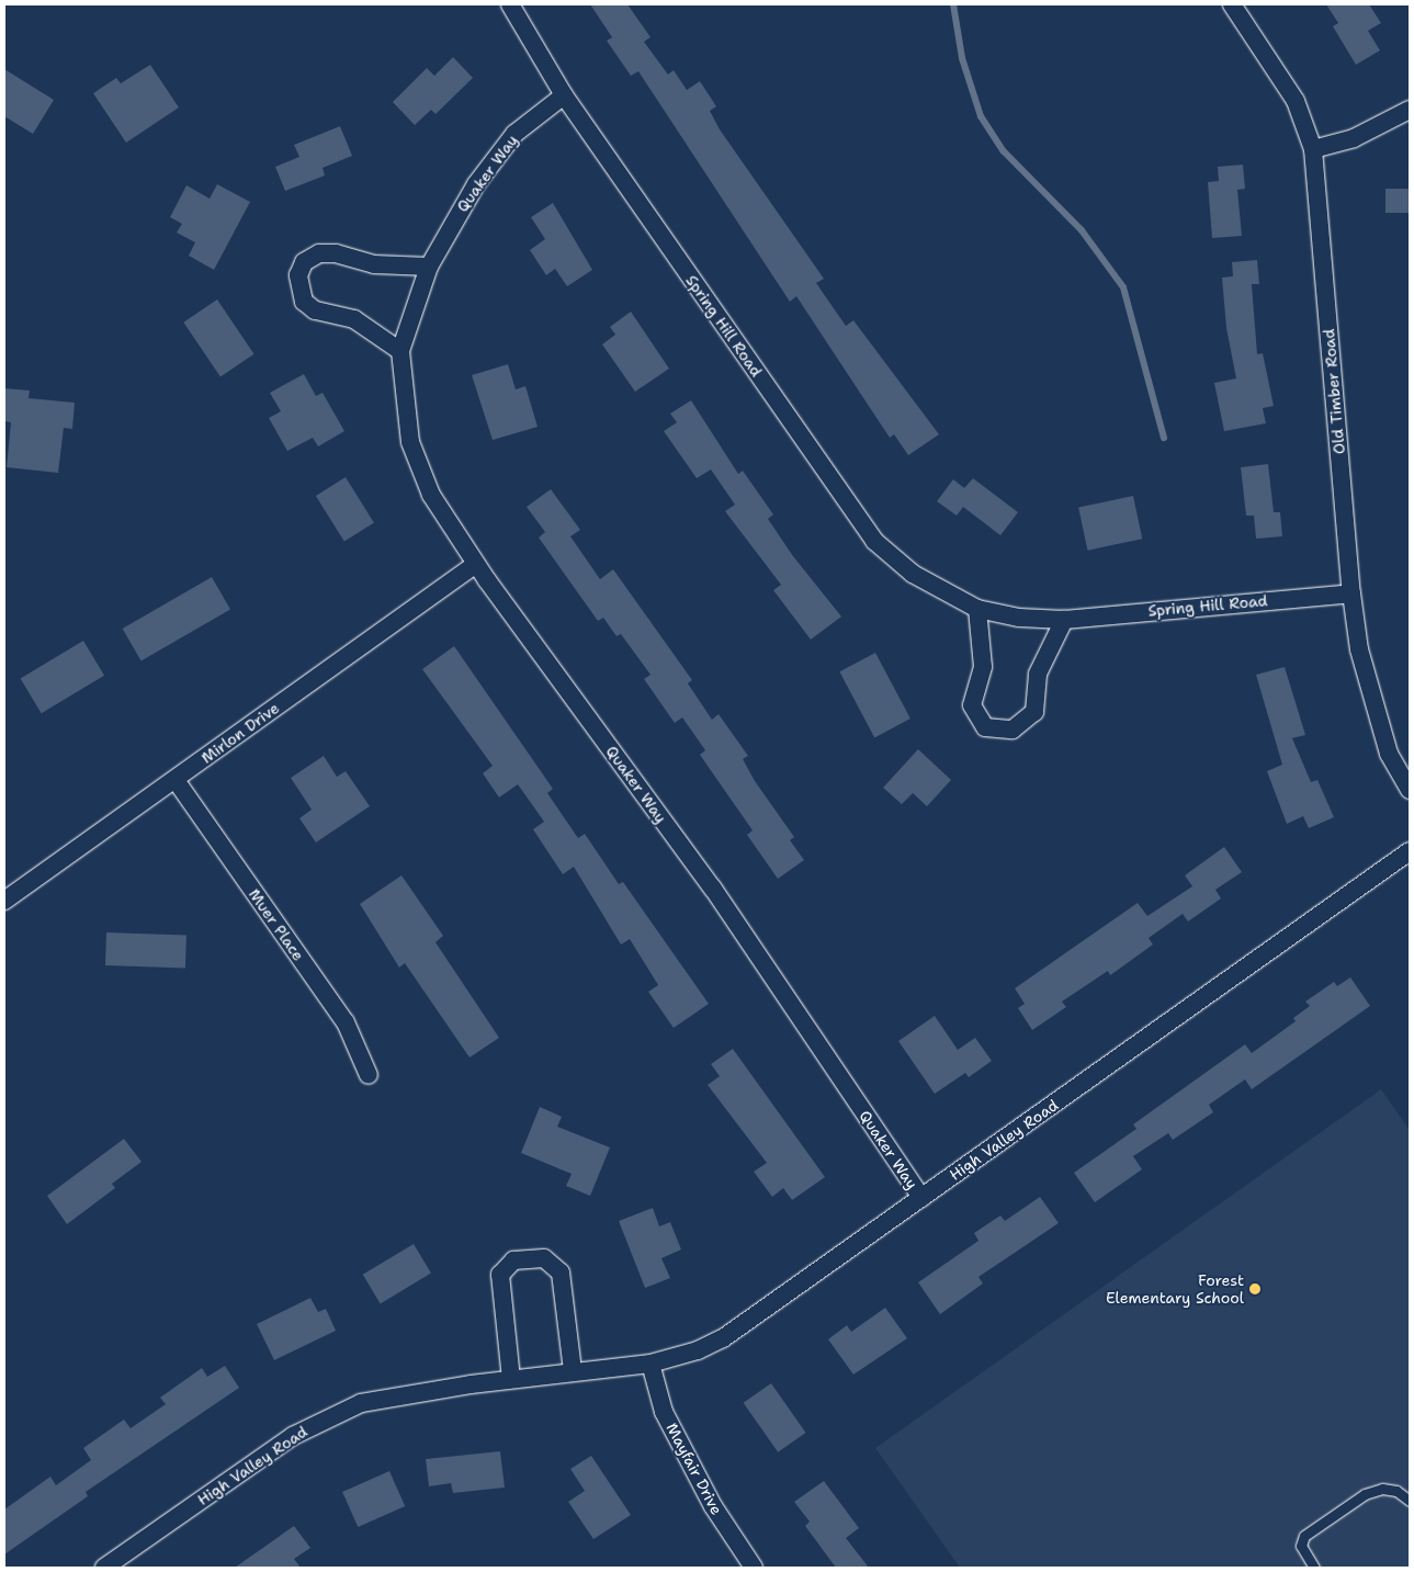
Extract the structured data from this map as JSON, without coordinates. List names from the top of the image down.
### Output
{
  "streets": {
    "street": [
      "Quaker Way",
      "Spring Hill Road",
      "Old Timber Road",
      "Mirlon Drive",
      "Muer Place",
      "High Valley Road",
      "Mayfair Drive"
    ]
  },
  "crossings": [
    ["Quaker Way", "Spring Hill Road"],
    ["Quaker Way", "Mirlon Drive"],
    ["Quaker Way", "High Valley Road"],
    ["Spring Hill Road", "Old Timber Road"],
    ["Mirlon Drive", "Muer Place"],
    ["High Valley Road", "Mayfair Drive"]
  ],
  "places": ["Forest Elementary School"]
}
